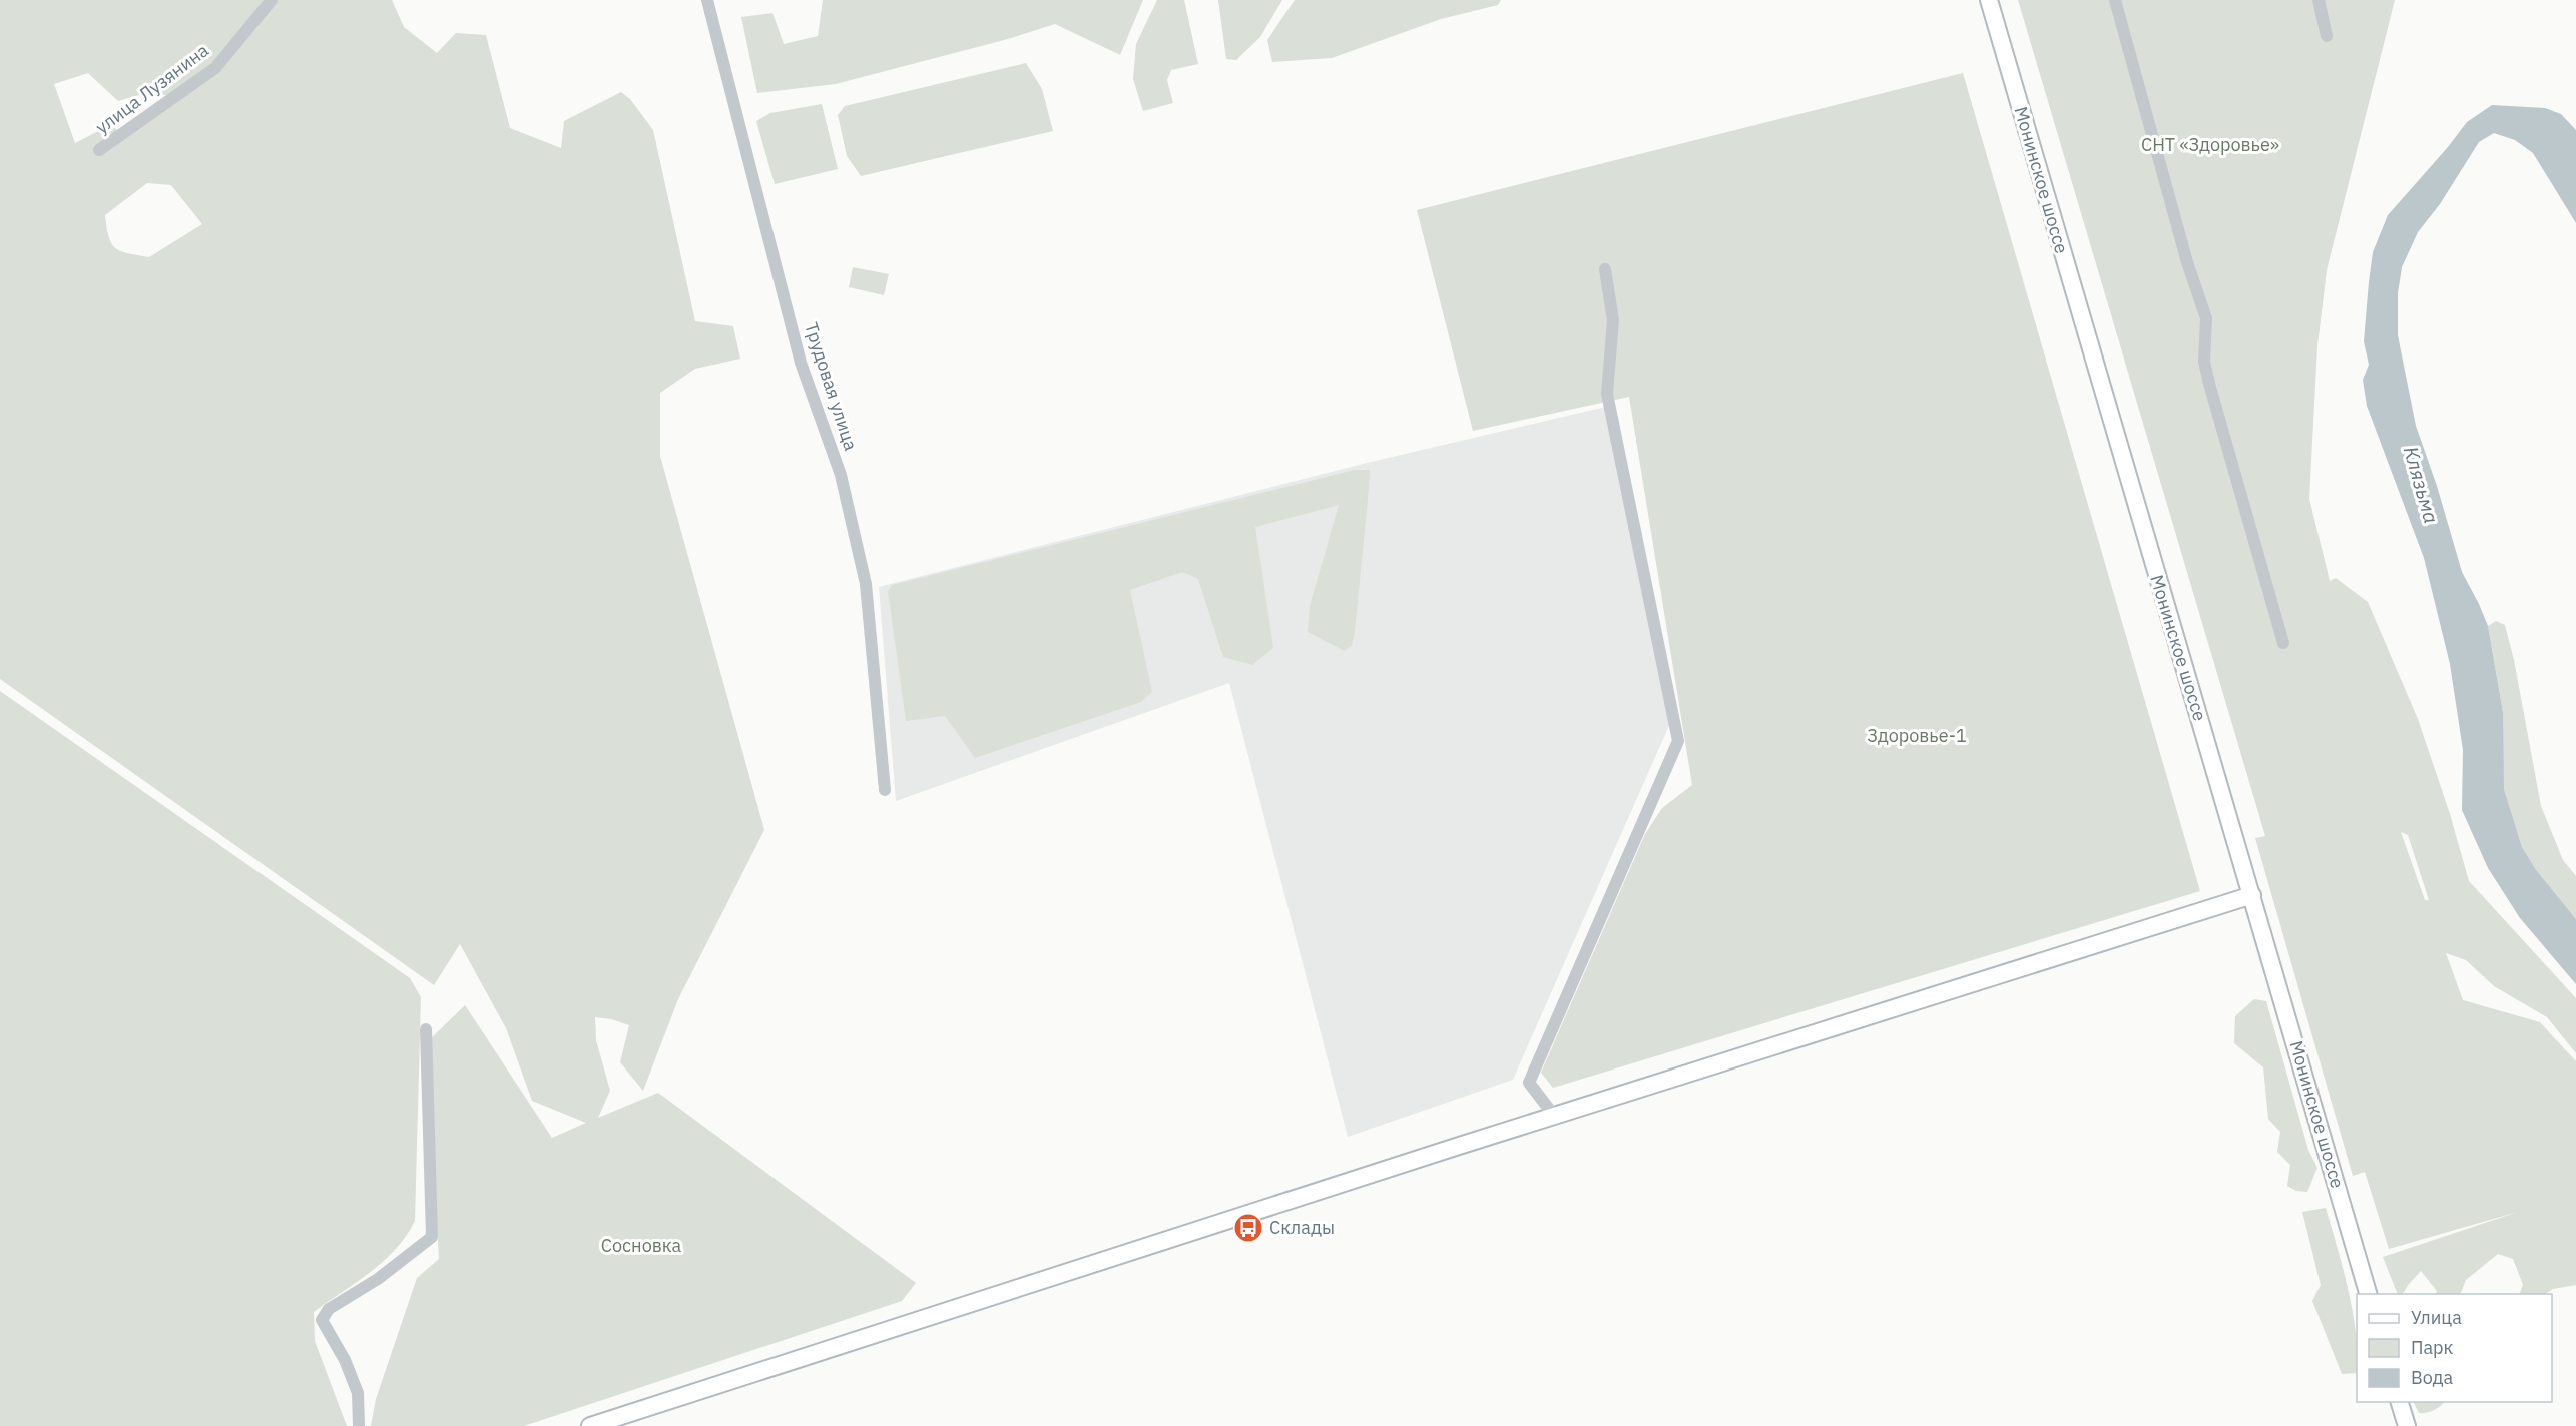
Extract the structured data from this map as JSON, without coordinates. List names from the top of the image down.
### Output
{
  "streets": {
    "main road": ["Монинское шоссе"],
    "street": ["улица Лузянина", "Трудовая улица"]
  },
  "water": ["Клязьма"],
  "parks": ["СНТ «Здоровье»", "Здоровье-1", "Сосновка"],
  "places": {
    "bus stop": ["Склады"]
  },
  "legend": ["Улица", "Парк", "Вода"]
}
